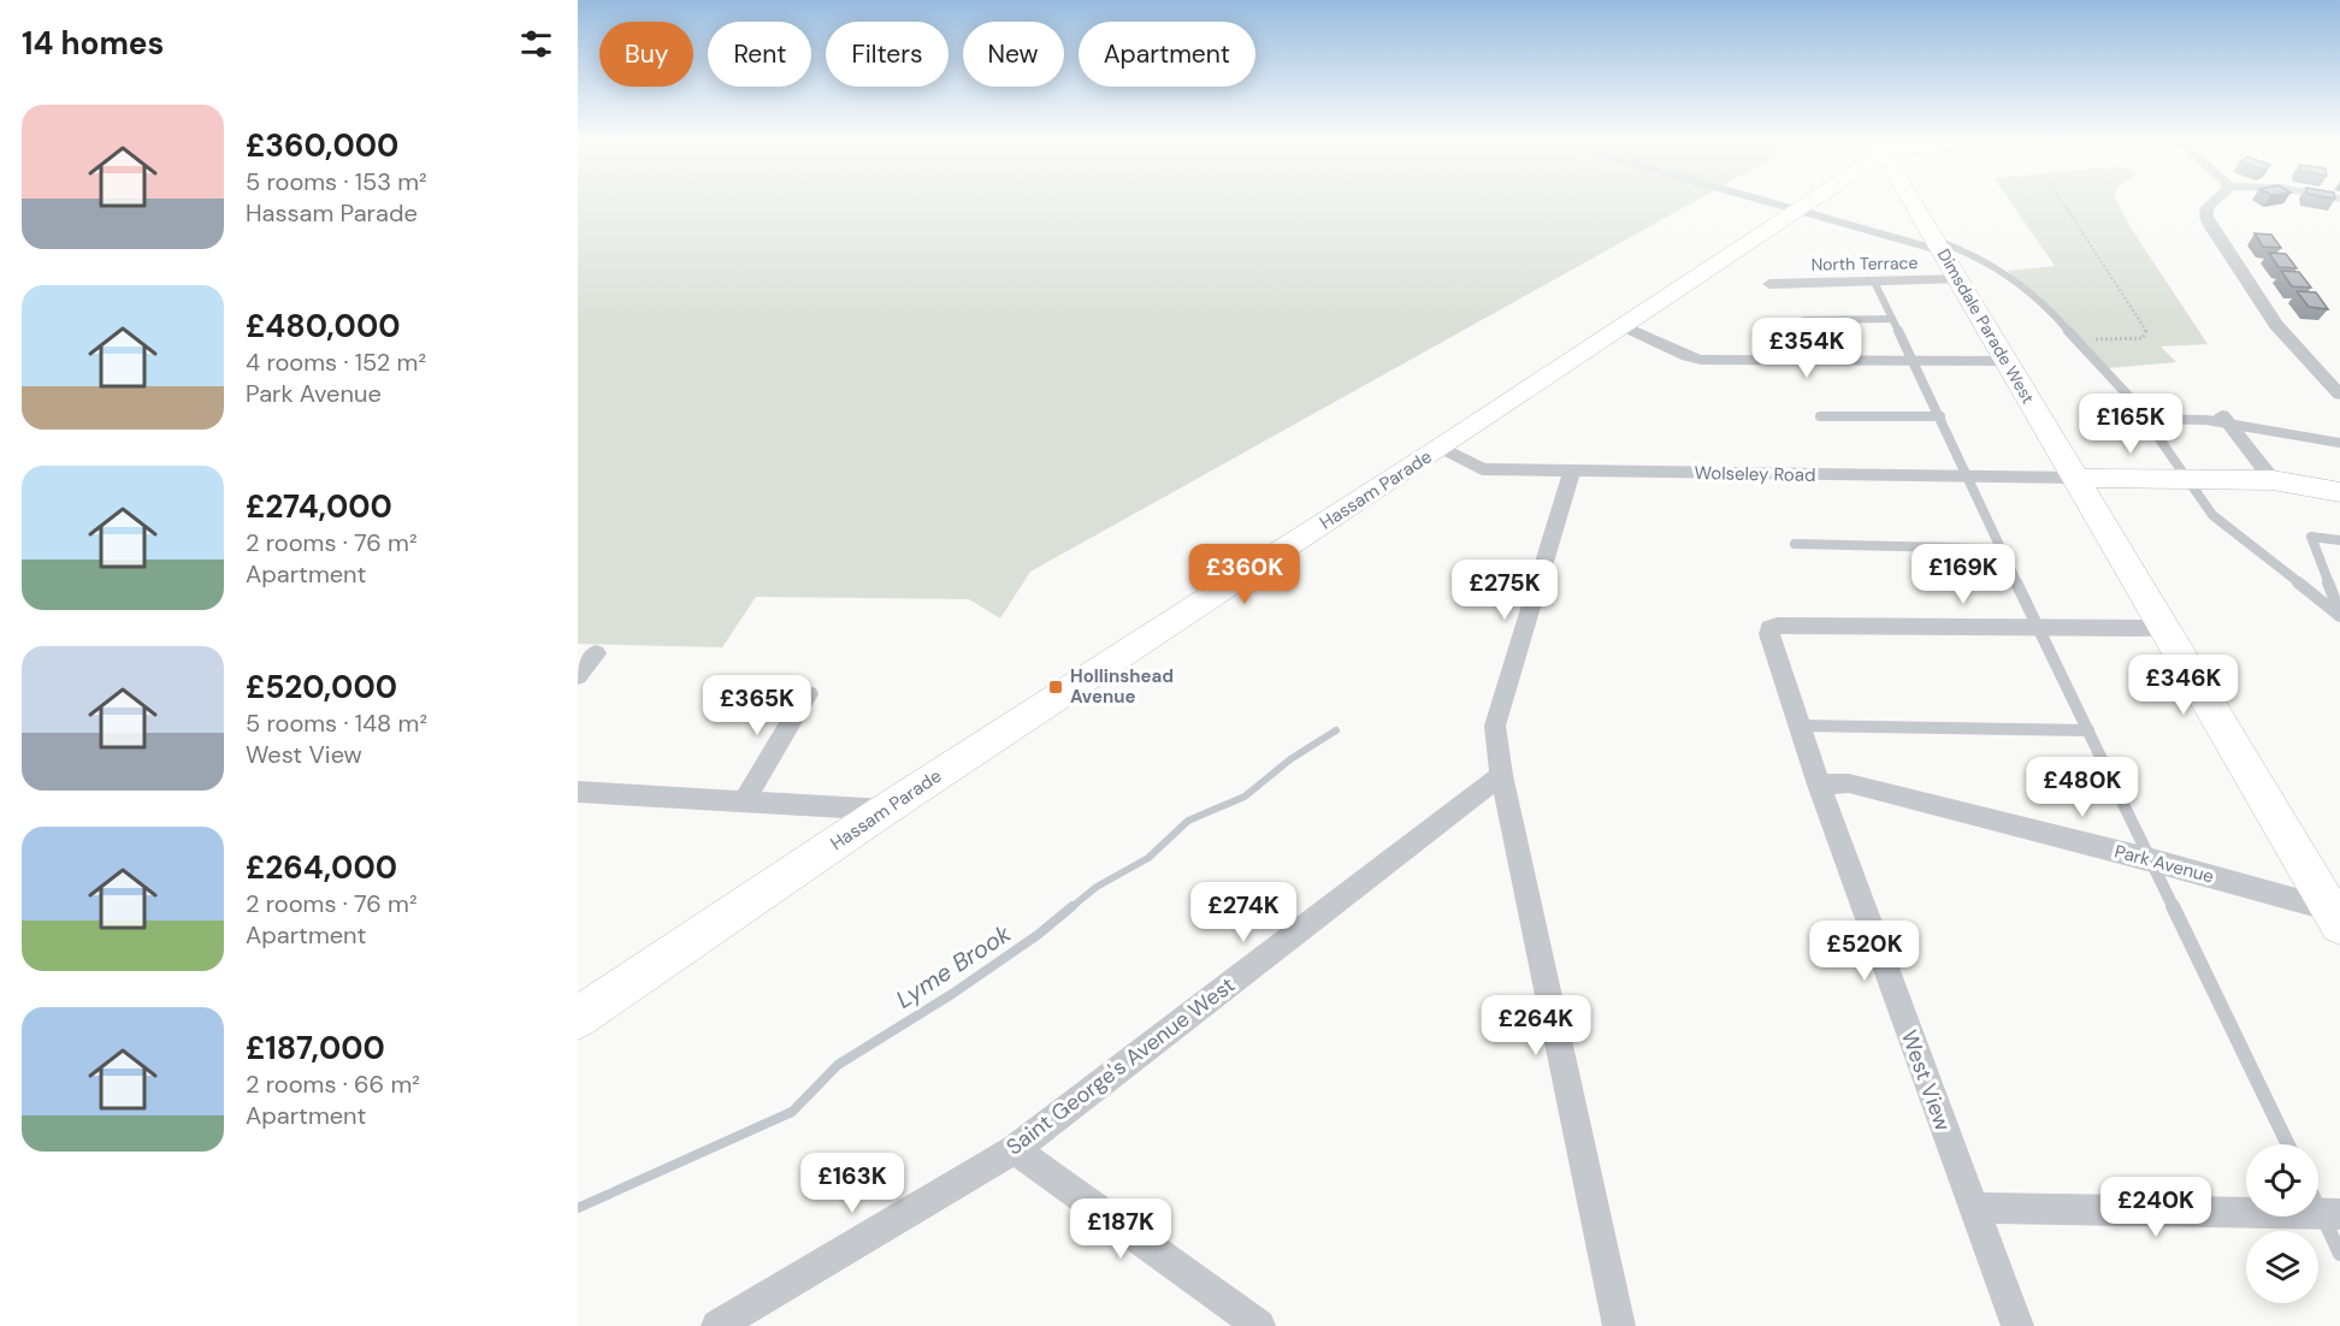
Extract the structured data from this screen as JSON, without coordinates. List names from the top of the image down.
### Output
{
  "streets": {
    "street": [
      "North Terrace",
      "Dimsdale Parade West",
      "Wolseley Road",
      "Hassam Parade",
      "Park Avenue",
      "Saint George's Avenue West",
      "West View"
    ]
  },
  "crossings": [
    ["North Terrace", "Dimsdale Parade West"],
    ["Dimsdale Parade West", "Wolseley Road"],
    ["Dimsdale Parade West", "Park Avenue"],
    ["Wolseley Road", "Hassam Parade"],
    ["Park Avenue", "West View"]
  ],
  "water": ["Lyme Brook"],
  "places": {
    "transit": ["Hollinshead Avenue"]
  },
  "page": {
    "heading": "14 homes",
    "chip": [
      "Buy",
      "Rent",
      "Filters",
      "New",
      "Apartment"
    ],
    "list": [
      {
        "name": "£360,000",
        "note": "5 rooms · 153 m² · Hassam Parade"
      },
      {
        "name": "£480,000",
        "note": "4 rooms · 152 m² · Park Avenue"
      },
      {
        "name": "£274,000",
        "note": "2 rooms · 76 m² · Apartment"
      },
      {
        "name": "£520,000",
        "note": "5 rooms · 148 m² · West View"
      },
      {
        "name": "£264,000",
        "note": "2 rooms · 76 m² · Apartment"
      },
      {
        "name": "£187,000",
        "note": "2 rooms · 66 m² · Apartment"
      }
    ],
    "price": [
      "£354K",
      "£165K",
      "£360K",
      "£169K",
      "£275K",
      "£346K",
      "£365K",
      "£480K",
      "£274K",
      "£520K",
      "£264K",
      "£163K",
      "£240K",
      "£187K"
    ]
  }
}
